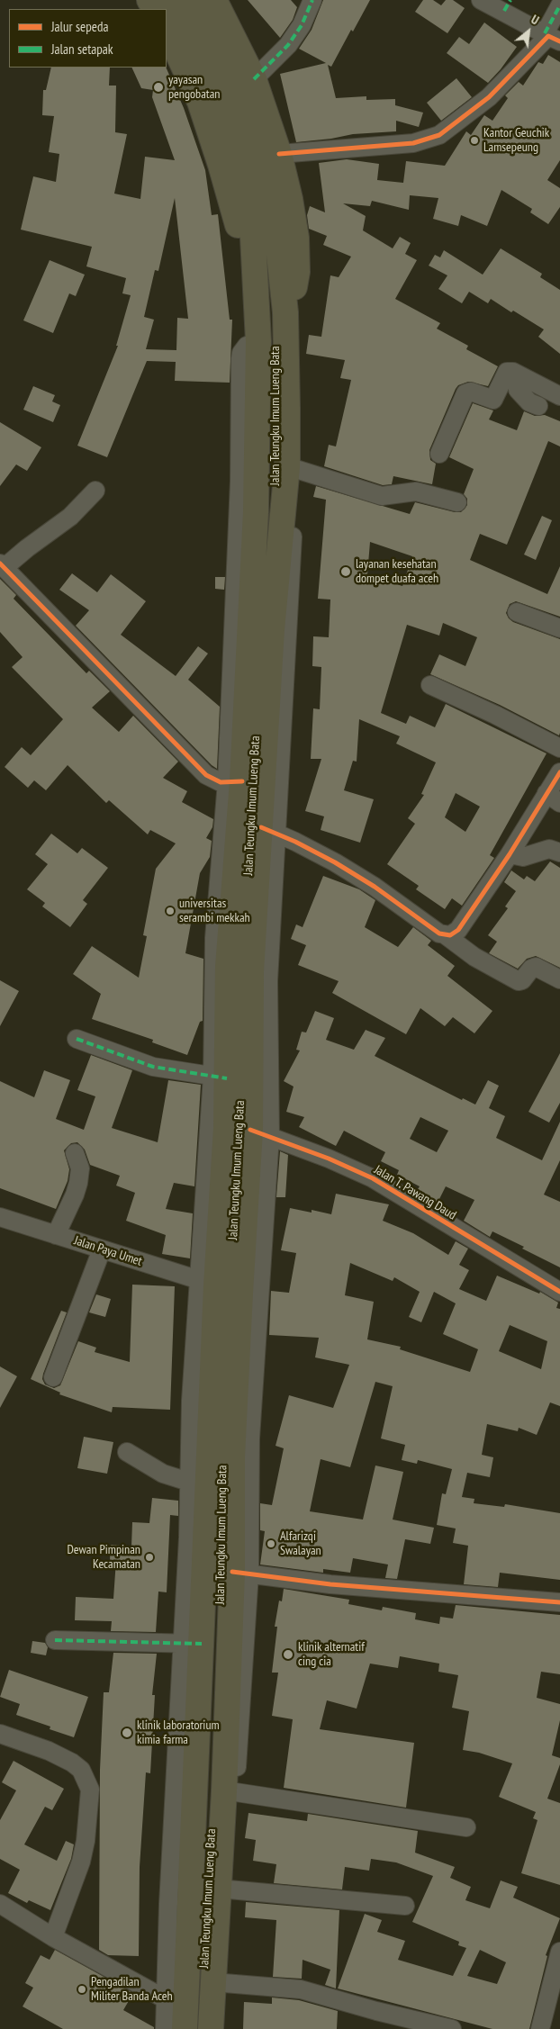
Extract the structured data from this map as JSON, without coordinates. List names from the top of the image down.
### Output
{
  "streets": {
    "highway": ["Jalan Teungku Imum Lueng Bata"],
    "street": ["Jalan T. Pawang Daud", "Jalan Paya Umet"]
  },
  "crossings": [
    ["Jalan Teungku Imum Lueng Bata", "Jalan T. Pawang Daud"],
    ["Jalan Teungku Imum Lueng Bata", "Jalan Paya Umet"]
  ],
  "places": [
    "yayasan pengobatan",
    "Kantor Geuchik Lamsepeung",
    "layanan kesehatan dompet duafa aceh",
    "universitas serambi mekkah",
    "Alfarizqi Swalayan",
    "Dewan Pimpinan Kecamatan",
    "klinik alternatif cing cia",
    "klinik laboratorium kimia farma",
    "Pengadilan Militer Banda Aceh"
  ],
  "legend": ["Jalur sepeda", "Jalan setapak"],
  "north": "top right"
}
